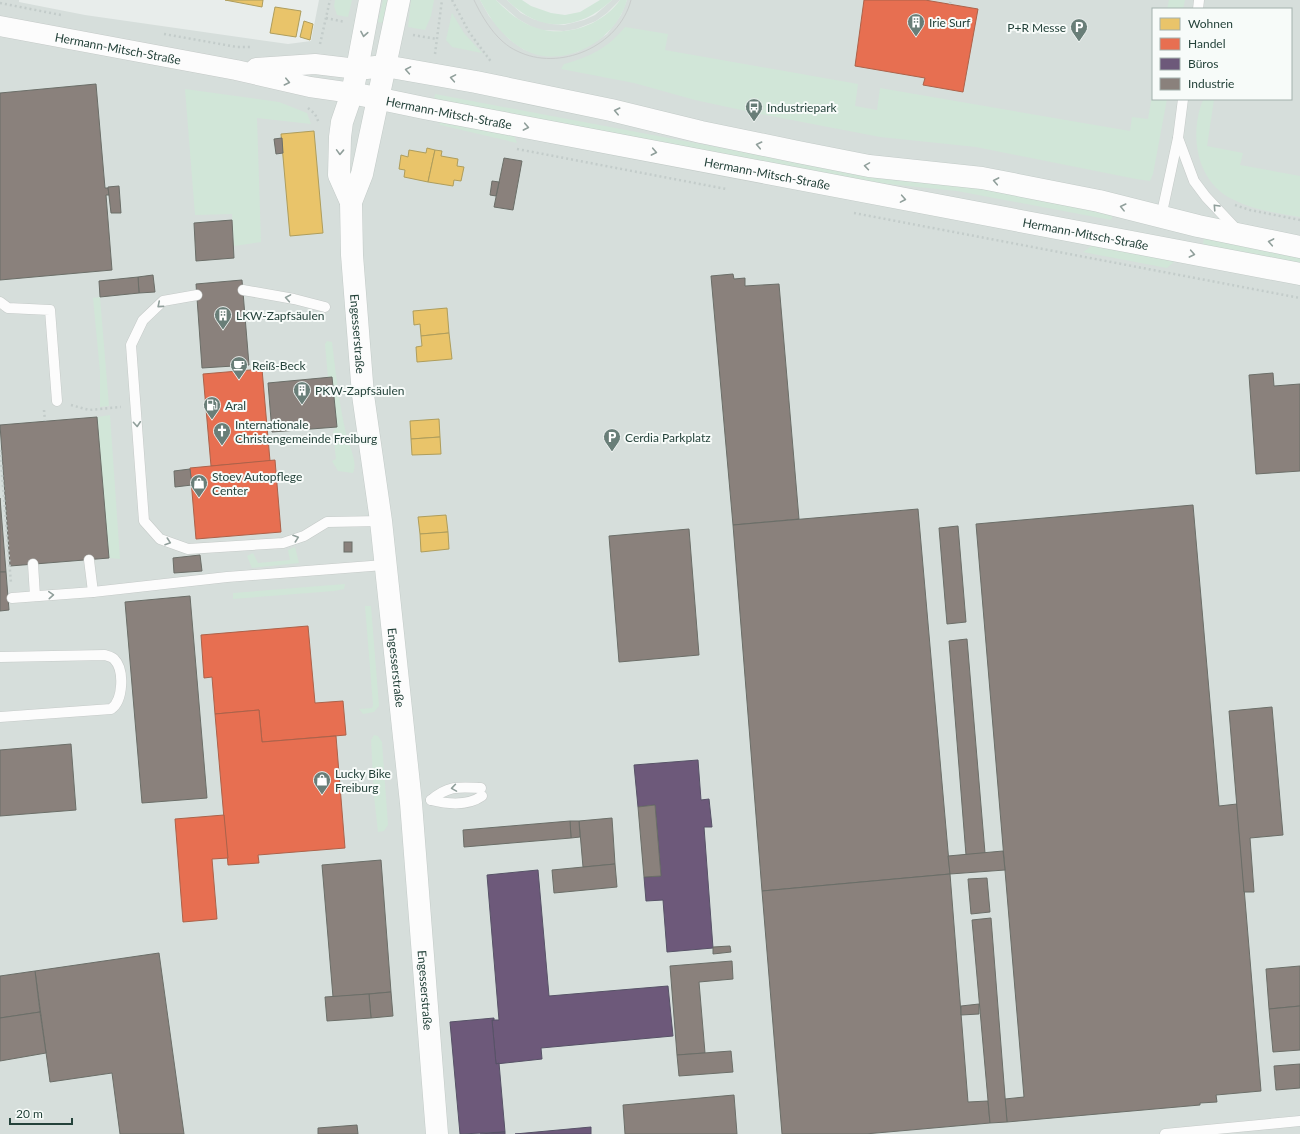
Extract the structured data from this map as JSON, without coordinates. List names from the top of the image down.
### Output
{
  "streets": {
    "main road": ["Hermann-Mitsch-Straße", "Engesserstraße"]
  },
  "crossings": [
    ["Hermann-Mitsch-Straße", "Engesserstraße"]
  ],
  "one_way": ["Hermann-Mitsch-Straße"],
  "places": {
    "building": ["Irie Surf", "LKW-Zapfsäulen", "PKW-Zapfsäulen"],
    "parking": ["P+R Messe", "Cerdia Parkplatz"],
    "bus stop": ["Industriepark"],
    "cafe": ["Reiß-Beck"],
    "fuel station": ["Aral"],
    "church": ["Internationale Christengemeinde Freiburg"],
    "shop": ["Stoev Autopflege Center", "Lucky Bike Freiburg"]
  },
  "legend": [
    "Wohnen",
    "Handel",
    "Büros",
    "Industrie"
  ],
  "scale_bar": "20 m"
}
